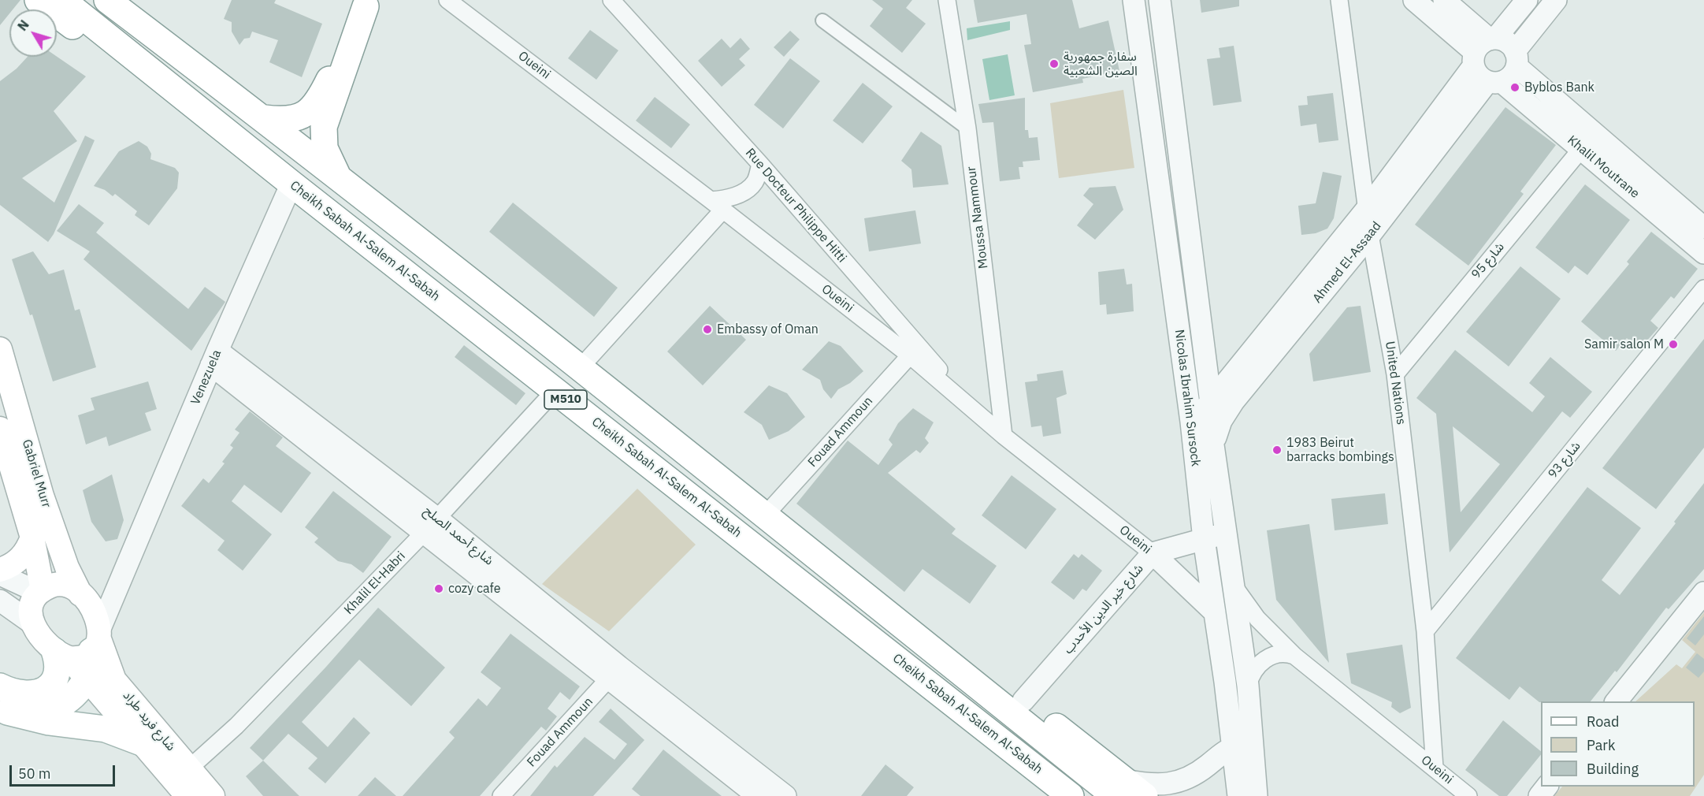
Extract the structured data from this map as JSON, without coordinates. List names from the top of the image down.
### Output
{
  "streets": {
    "main road": [
      "Cheikh Sabah Al-Salem Al-Sabah",
      "M510",
      "Gabriel Murr",
      "شارع فريد طراد"
    ],
    "street": [
      "Oueini",
      "Khalil Moutrane",
      "Rue Docteur Philippe Hitti",
      "Moussa Nammour",
      "شارع 95",
      "Ahmed El-Assaad",
      "Venezuela",
      "United Nations",
      "Nicolas Ibrahim Sursock",
      "Fouad Ammoun",
      "شارع 93",
      "شارع أحمد الصلح",
      "Khalil El-Habri",
      "شارع خير الدين الأحدب"
    ]
  },
  "crossings": [
    ["Oueini", "Rue Docteur Philippe Hitti"],
    ["Oueini", "Moussa Nammour"],
    ["Oueini", "United Nations"],
    ["Oueini", "Nicolas Ibrahim Sursock"],
    ["Oueini", "Fouad Ammoun"],
    ["Oueini", "شارع خير الدين الأحدب"],
    ["Khalil Moutrane", "شارع 95"],
    ["Khalil Moutrane", "Ahmed El-Assaad"],
    ["Cheikh Sabah Al-Salem Al-Sabah", "Venezuela"],
    ["Cheikh Sabah Al-Salem Al-Sabah", "Khalil El-Habri"],
    ["شارع 95", "United Nations"],
    ["Ahmed El-Assaad", "United Nations"],
    ["Ahmed El-Assaad", "Nicolas Ibrahim Sursock"],
    ["Venezuela", "Gabriel Murr"],
    ["Venezuela", "شارع أحمد الصلح"],
    ["Venezuela", "شارع فريد طراد"],
    ["United Nations", "شارع 93"],
    ["Nicolas Ibrahim Sursock", "شارع خير الدين الأحدب"],
    ["Fouad Ammoun", "شارع أحمد الصلح"],
    ["Gabriel Murr", "شارع فريد طراد"],
    ["شارع أحمد الصلح", "Khalil El-Habri"],
    ["Khalil El-Habri", "شارع فريد طراد"]
  ],
  "places": [
    "سفارة جمهورية الصين الشعبية",
    "Byblos Bank",
    "Embassy of Oman",
    "Samir salon M",
    "1983 Beirut barracks bombings",
    "cozy cafe"
  ],
  "legend": ["Road", "Park", "Building"],
  "scale_bar": "50 m",
  "north": "top left"
}
